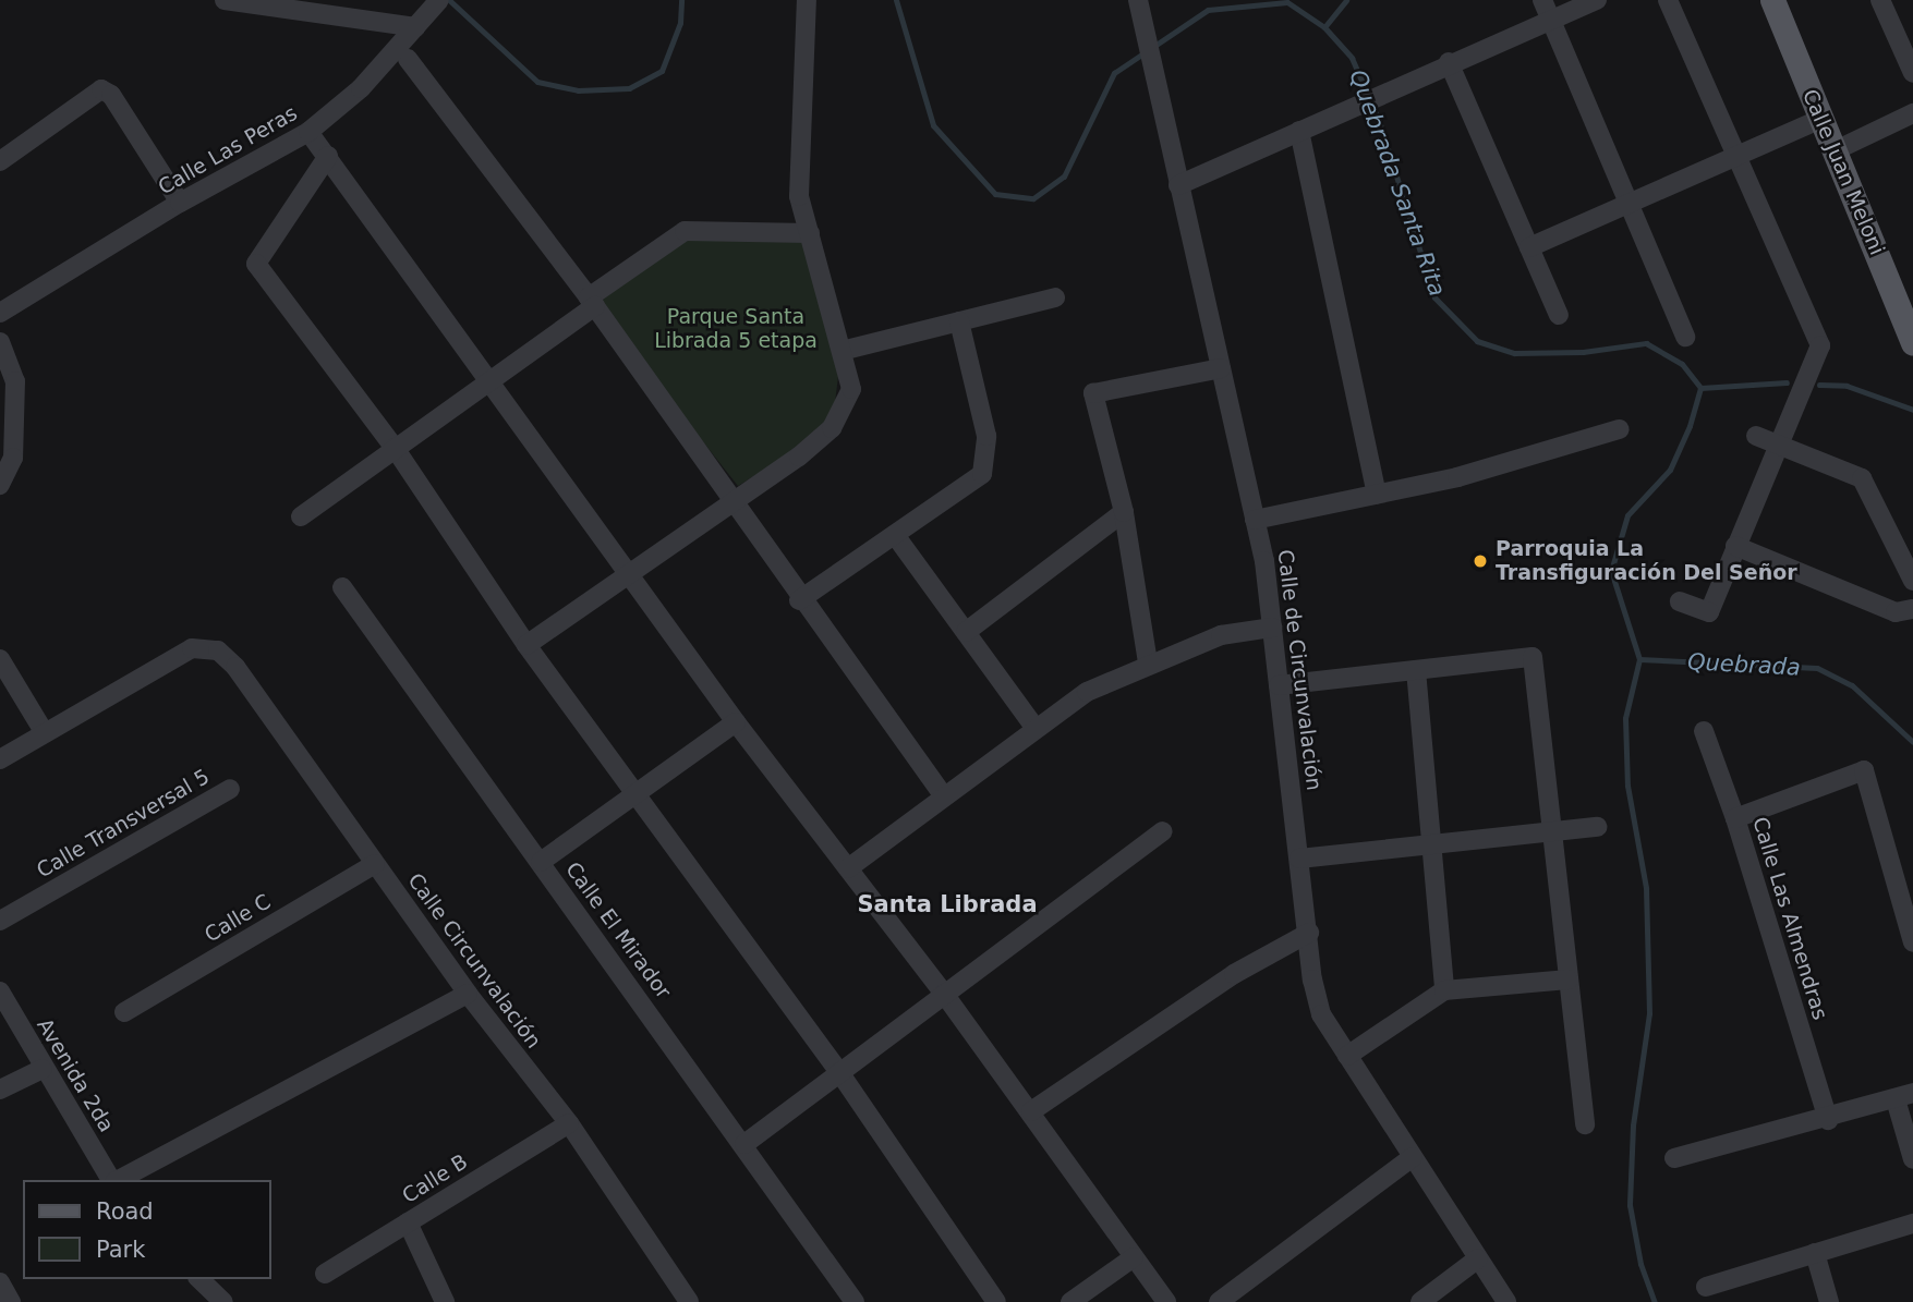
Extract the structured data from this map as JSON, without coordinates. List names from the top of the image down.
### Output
{
  "streets": {
    "main road": ["Calle Juan Meloni"],
    "street": [
      "Calle Las Peras",
      "Calle de Circunvalación",
      "Calle Transversal 5",
      "Calle C",
      "Calle Las Almendras",
      "Calle El Mirador",
      "Calle Circunvalación",
      "Avenida 2da",
      "Calle B"
    ]
  },
  "crossings": [
    ["Calle C", "Calle Circunvalación"],
    ["Calle Circunvalación", "Calle B"]
  ],
  "districts": ["Santa Librada"],
  "water": ["Quebrada Santa Rita", "Quebrada"],
  "parks": ["Parque Santa Librada 5 etapa"],
  "places": ["Parroquia La Transfiguración Del Señor"],
  "legend": ["Road", "Park"]
}
